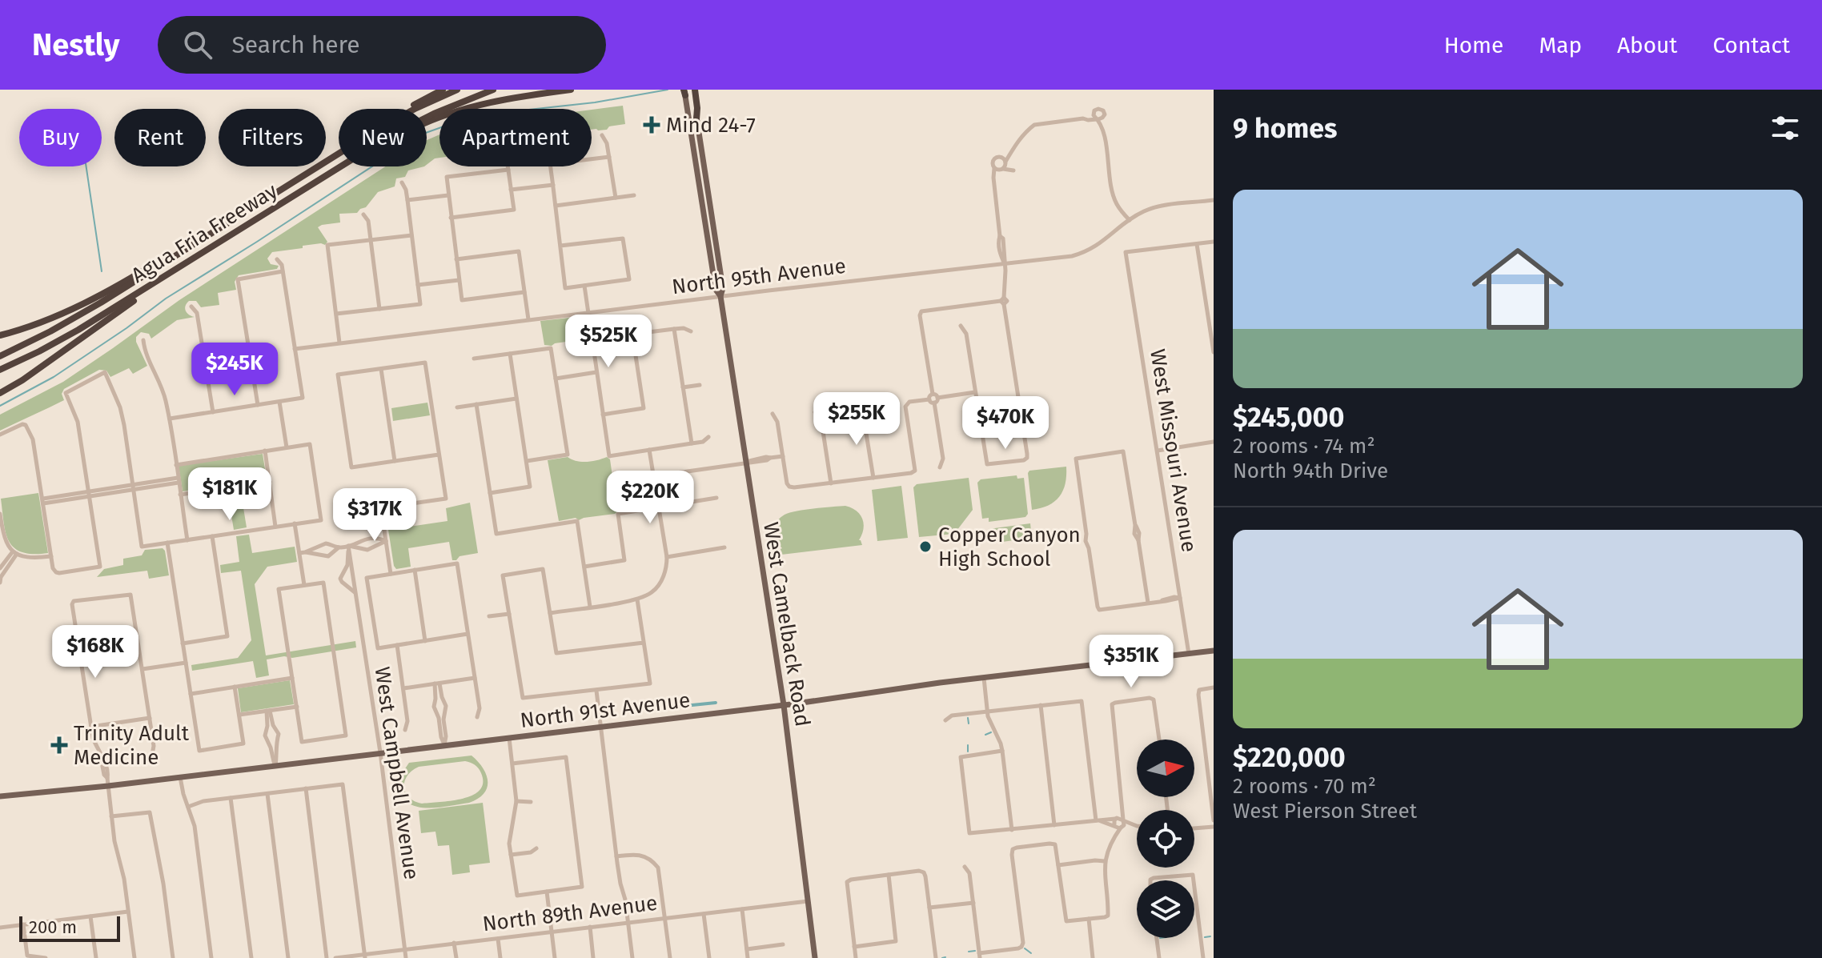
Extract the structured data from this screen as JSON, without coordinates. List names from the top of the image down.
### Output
{
  "streets": {
    "highway": ["Agua Fria Freeway"],
    "main road": ["West Camelback Road", "North 91st Avenue"],
    "street": [
      "North 95th Avenue",
      "West Missouri Avenue",
      "West Campbell Avenue",
      "North 89th Avenue"
    ]
  },
  "crossings": [
    ["North 95th Avenue", "West Camelback Road"],
    ["West Missouri Avenue", "North 91st Avenue"],
    ["West Camelback Road", "North 91st Avenue"],
    ["West Camelback Road", "North 89th Avenue"],
    ["North 91st Avenue", "West Campbell Avenue"],
    ["West Campbell Avenue", "North 89th Avenue"]
  ],
  "places": {
    "health": ["Mind 24-7", "Trinity Adult Medicine"],
    "other": ["Copper Canyon High School"]
  },
  "scale_bar": "200 m",
  "north": "right",
  "page": {
    "header": "Nestly",
    "search": "Search here",
    "nav": [
      "Home",
      "Map",
      "About",
      "Contact"
    ],
    "heading": "9 homes",
    "chip": [
      "Buy",
      "Rent",
      "Filters",
      "New",
      "Apartment"
    ],
    "list": [
      {
        "name": "$245,000",
        "note": "2 rooms · 74 m² · North 94th Drive"
      },
      {
        "name": "$220,000",
        "note": "2 rooms · 70 m² · West Pierson Street"
      }
    ],
    "price": [
      "$525K",
      "$245K",
      "$255K",
      "$470K",
      "$181K",
      "$220K",
      "$317K",
      "$168K",
      "$351K"
    ],
    "scale": "200 m"
  }
}
